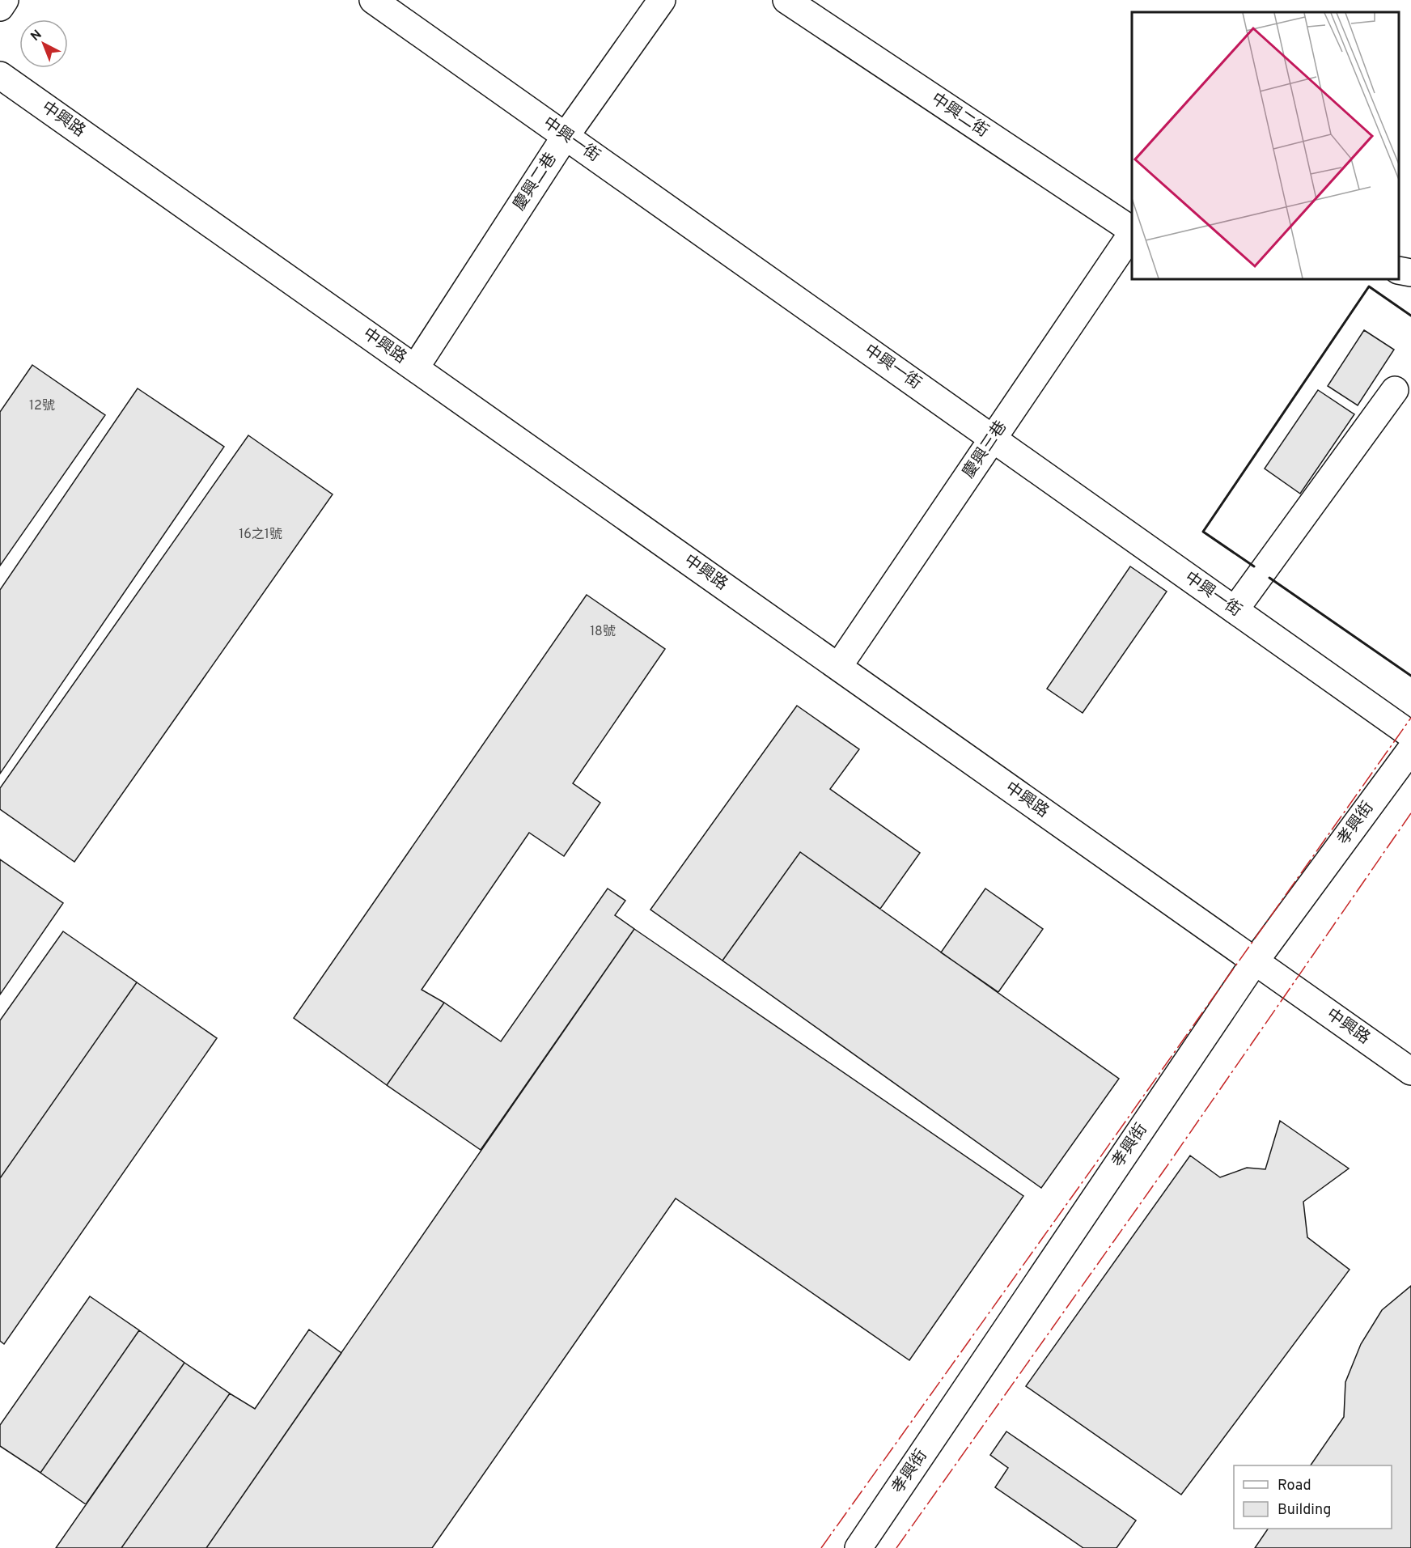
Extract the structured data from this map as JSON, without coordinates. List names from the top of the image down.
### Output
{
  "streets": {
    "street": [
      "中興二街",
      "中興路",
      "中興一街",
      "慶興二巷",
      "慶興三巷",
      "孝興街"
    ]
  },
  "crossings": [
    ["中興路", "慶興二巷"],
    ["中興路", "慶興三巷"],
    ["中興路", "孝興街"],
    ["中興一街", "慶興二巷"],
    ["中興一街", "慶興三巷"]
  ],
  "house_numbers": ["12號", "16之1號", "18號"],
  "legend": ["Road", "Building"],
  "north": "top left"
}
